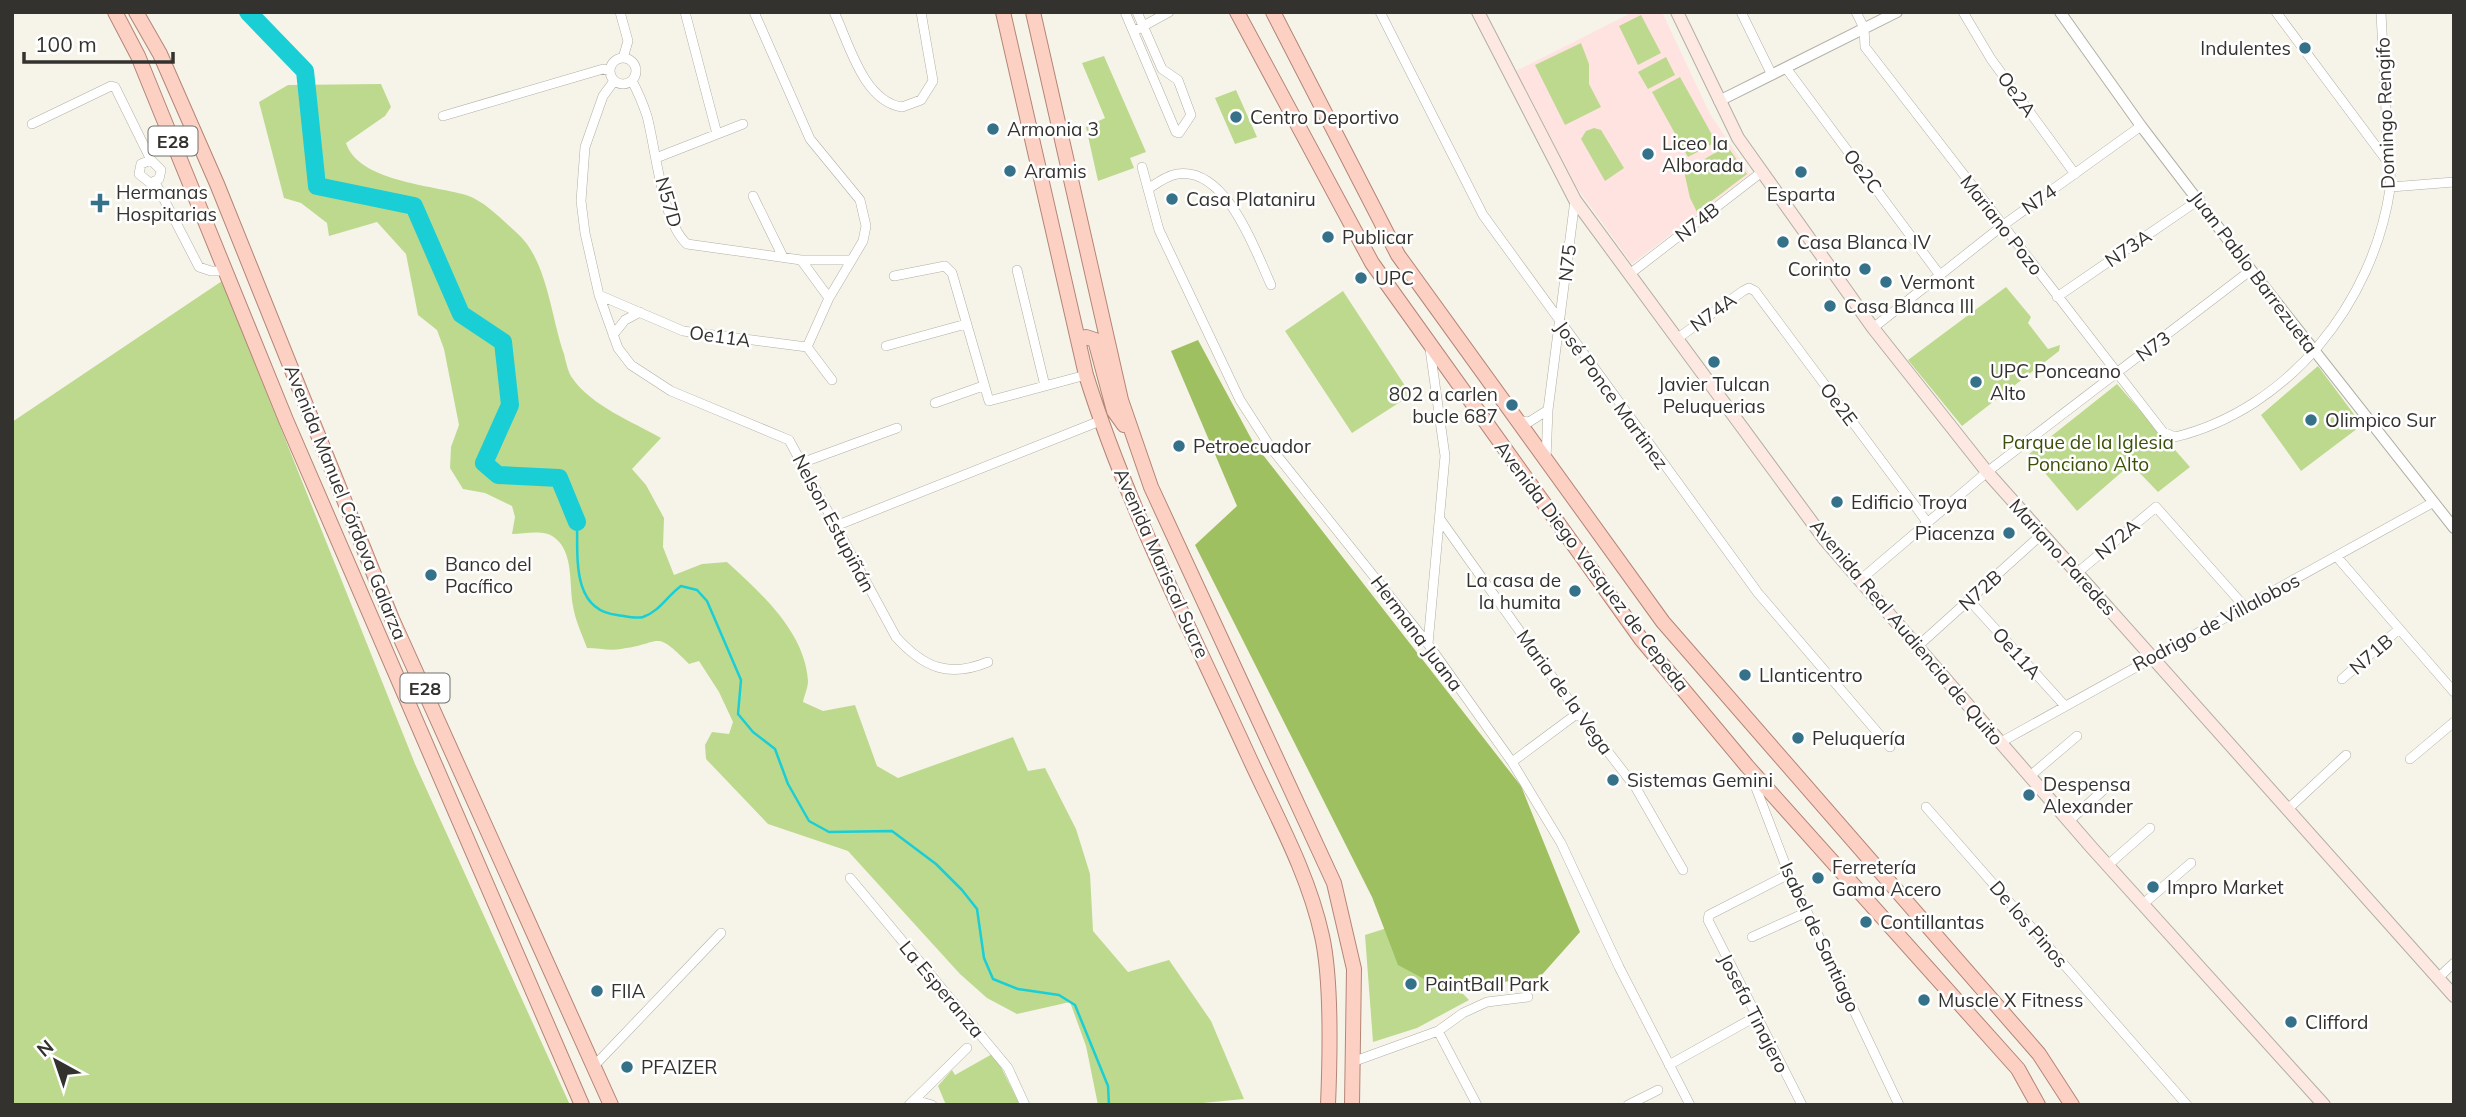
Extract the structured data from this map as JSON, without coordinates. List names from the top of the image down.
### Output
{
  "streets": {
    "main road": [
      "E28",
      "Avenida Manuel Córdova Galarza",
      "Mariano Paredes",
      "Avenida Mariscal Sucre",
      "Avenida Diego Vasquez de Cepeda",
      "Avenida Real Audiencia de Quito"
    ],
    "street": [
      "Oe2A",
      "Domingo Rengifo",
      "Oe2C",
      "N74",
      "N57D",
      "N74B",
      "Mariano Pozo",
      "N73A",
      "N75",
      "Juan Pablo Barrezueta",
      "N74A",
      "Oe11A",
      "N73",
      "José Ponce Martinez",
      "Oe2E",
      "Nelson Estupiñán",
      "N72A",
      "N72B",
      "Rodrigo de Villalobos",
      "Hermana Juana",
      "N71B",
      "Maria de la Vega",
      "De los Pinos",
      "Isabel de Santiago",
      "La Esperanza",
      "Josefa Tinajero"
    ]
  },
  "crossings": [
    ["Oe2A", "N74"],
    ["Domingo Rengifo", "Mariano Pozo"],
    ["Domingo Rengifo", "Juan Pablo Barrezueta"],
    ["Oe2C", "N74"],
    ["N74", "Mariano Pozo"],
    ["N74", "Juan Pablo Barrezueta"],
    ["N74", "Mariano Paredes"],
    ["N57D", "Nelson Estupiñán"],
    ["N74B", "Mariano Paredes"],
    ["N74B", "Avenida Real Audiencia de Quito"],
    ["Mariano Pozo", "N73A"],
    ["Mariano Pozo", "N73"],
    ["N73A", "Juan Pablo Barrezueta"],
    ["N75", "José Ponce Martinez"],
    ["N75", "Avenida Diego Vasquez de Cepeda"],
    ["N75", "Avenida Real Audiencia de Quito"],
    ["Juan Pablo Barrezueta", "N73"],
    ["Juan Pablo Barrezueta", "Rodrigo de Villalobos"],
    ["N74A", "Oe2E"],
    ["N74A", "Avenida Real Audiencia de Quito"],
    ["Oe11A", "Nelson Estupiñán"],
    ["Oe11A", "N72B"],
    ["Oe11A", "Rodrigo de Villalobos"],
    ["N73", "Oe2E"],
    ["N73", "Mariano Paredes"],
    ["N73", "Avenida Real Audiencia de Quito"],
    ["N72A", "Mariano Paredes"],
    ["N72A", "Rodrigo de Villalobos"],
    ["Mariano Paredes", "N72B"],
    ["Mariano Paredes", "Rodrigo de Villalobos"],
    ["Avenida Diego Vasquez de Cepeda", "Isabel de Santiago"],
    ["N72B", "Avenida Real Audiencia de Quito"],
    ["Rodrigo de Villalobos", "Avenida Real Audiencia de Quito"],
    ["Isabel de Santiago", "Josefa Tinajero"]
  ],
  "parks": ["Parque de la Iglesia Ponciano Alto"],
  "places": {
    "other": [
      "Indulentes",
      "Centro Deportivo",
      "Armonia 3",
      "Liceo la Alborada",
      "Aramis",
      "Esparta",
      "Casa Plataniru",
      "Publicar",
      "Casa Blanca IV",
      "Corinto",
      "UPC",
      "Vermont",
      "Casa Blanca III",
      "Javier Tulcan Peluquerias",
      "UPC Ponceano Alto",
      "802 a carlen bucle 687",
      "Olimpico Sur",
      "Petroecuador",
      "Edificio Troya",
      "Piacenza",
      "Banco del Pacífico",
      "La casa de la humita",
      "Llanticentro",
      "Peluquería",
      "Sistemas Gemini",
      "Despensa Alexander",
      "Ferretería Gama Acero",
      "Impro Market",
      "Contillantas",
      "PaintBall Park",
      "FIIA",
      "Muscle X Fitness",
      "Clifford",
      "PFAIZER"
    ],
    "health": ["Hermanas Hospitarias"]
  },
  "scale_bar": "100 m",
  "north": "top left"
}
